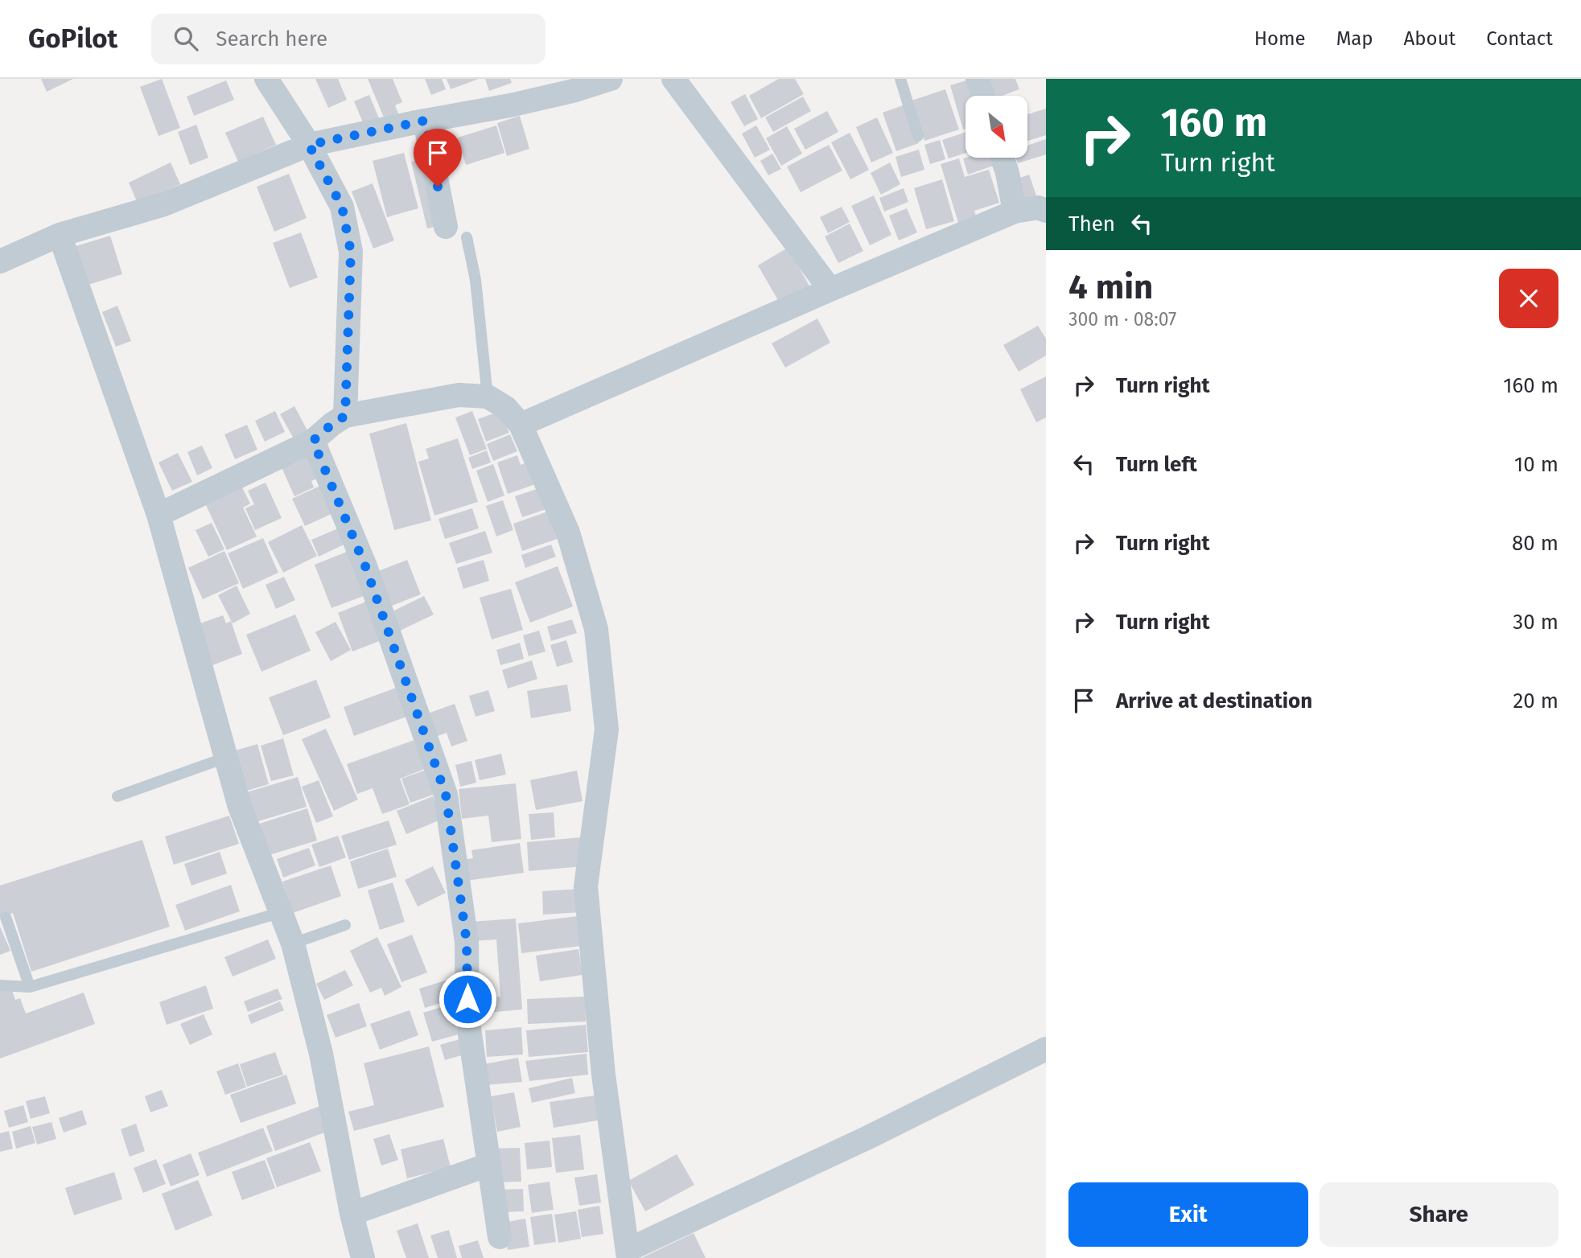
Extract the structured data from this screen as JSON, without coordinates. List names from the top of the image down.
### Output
{
  "north": "bottom right",
  "page": {
    "header": "GoPilot",
    "search": "Search here",
    "nav": [
      "Home",
      "Map",
      "About",
      "Contact"
    ],
    "turn": ["160 m", "Turn right"],
    "then": "Then",
    "heading": ["4 min", "300 m · 08:07"],
    "list": [
      {
        "name": "Turn right",
        "value": "160 m"
      },
      {
        "name": "Turn left",
        "value": "10 m"
      },
      {
        "name": "Turn right",
        "value": "80 m"
      },
      {
        "name": "Turn right",
        "value": "30 m"
      },
      {
        "name": "Arrive at destination",
        "value": "20 m"
      }
    ],
    "buttons": ["Exit", "Share"]
  }
}
